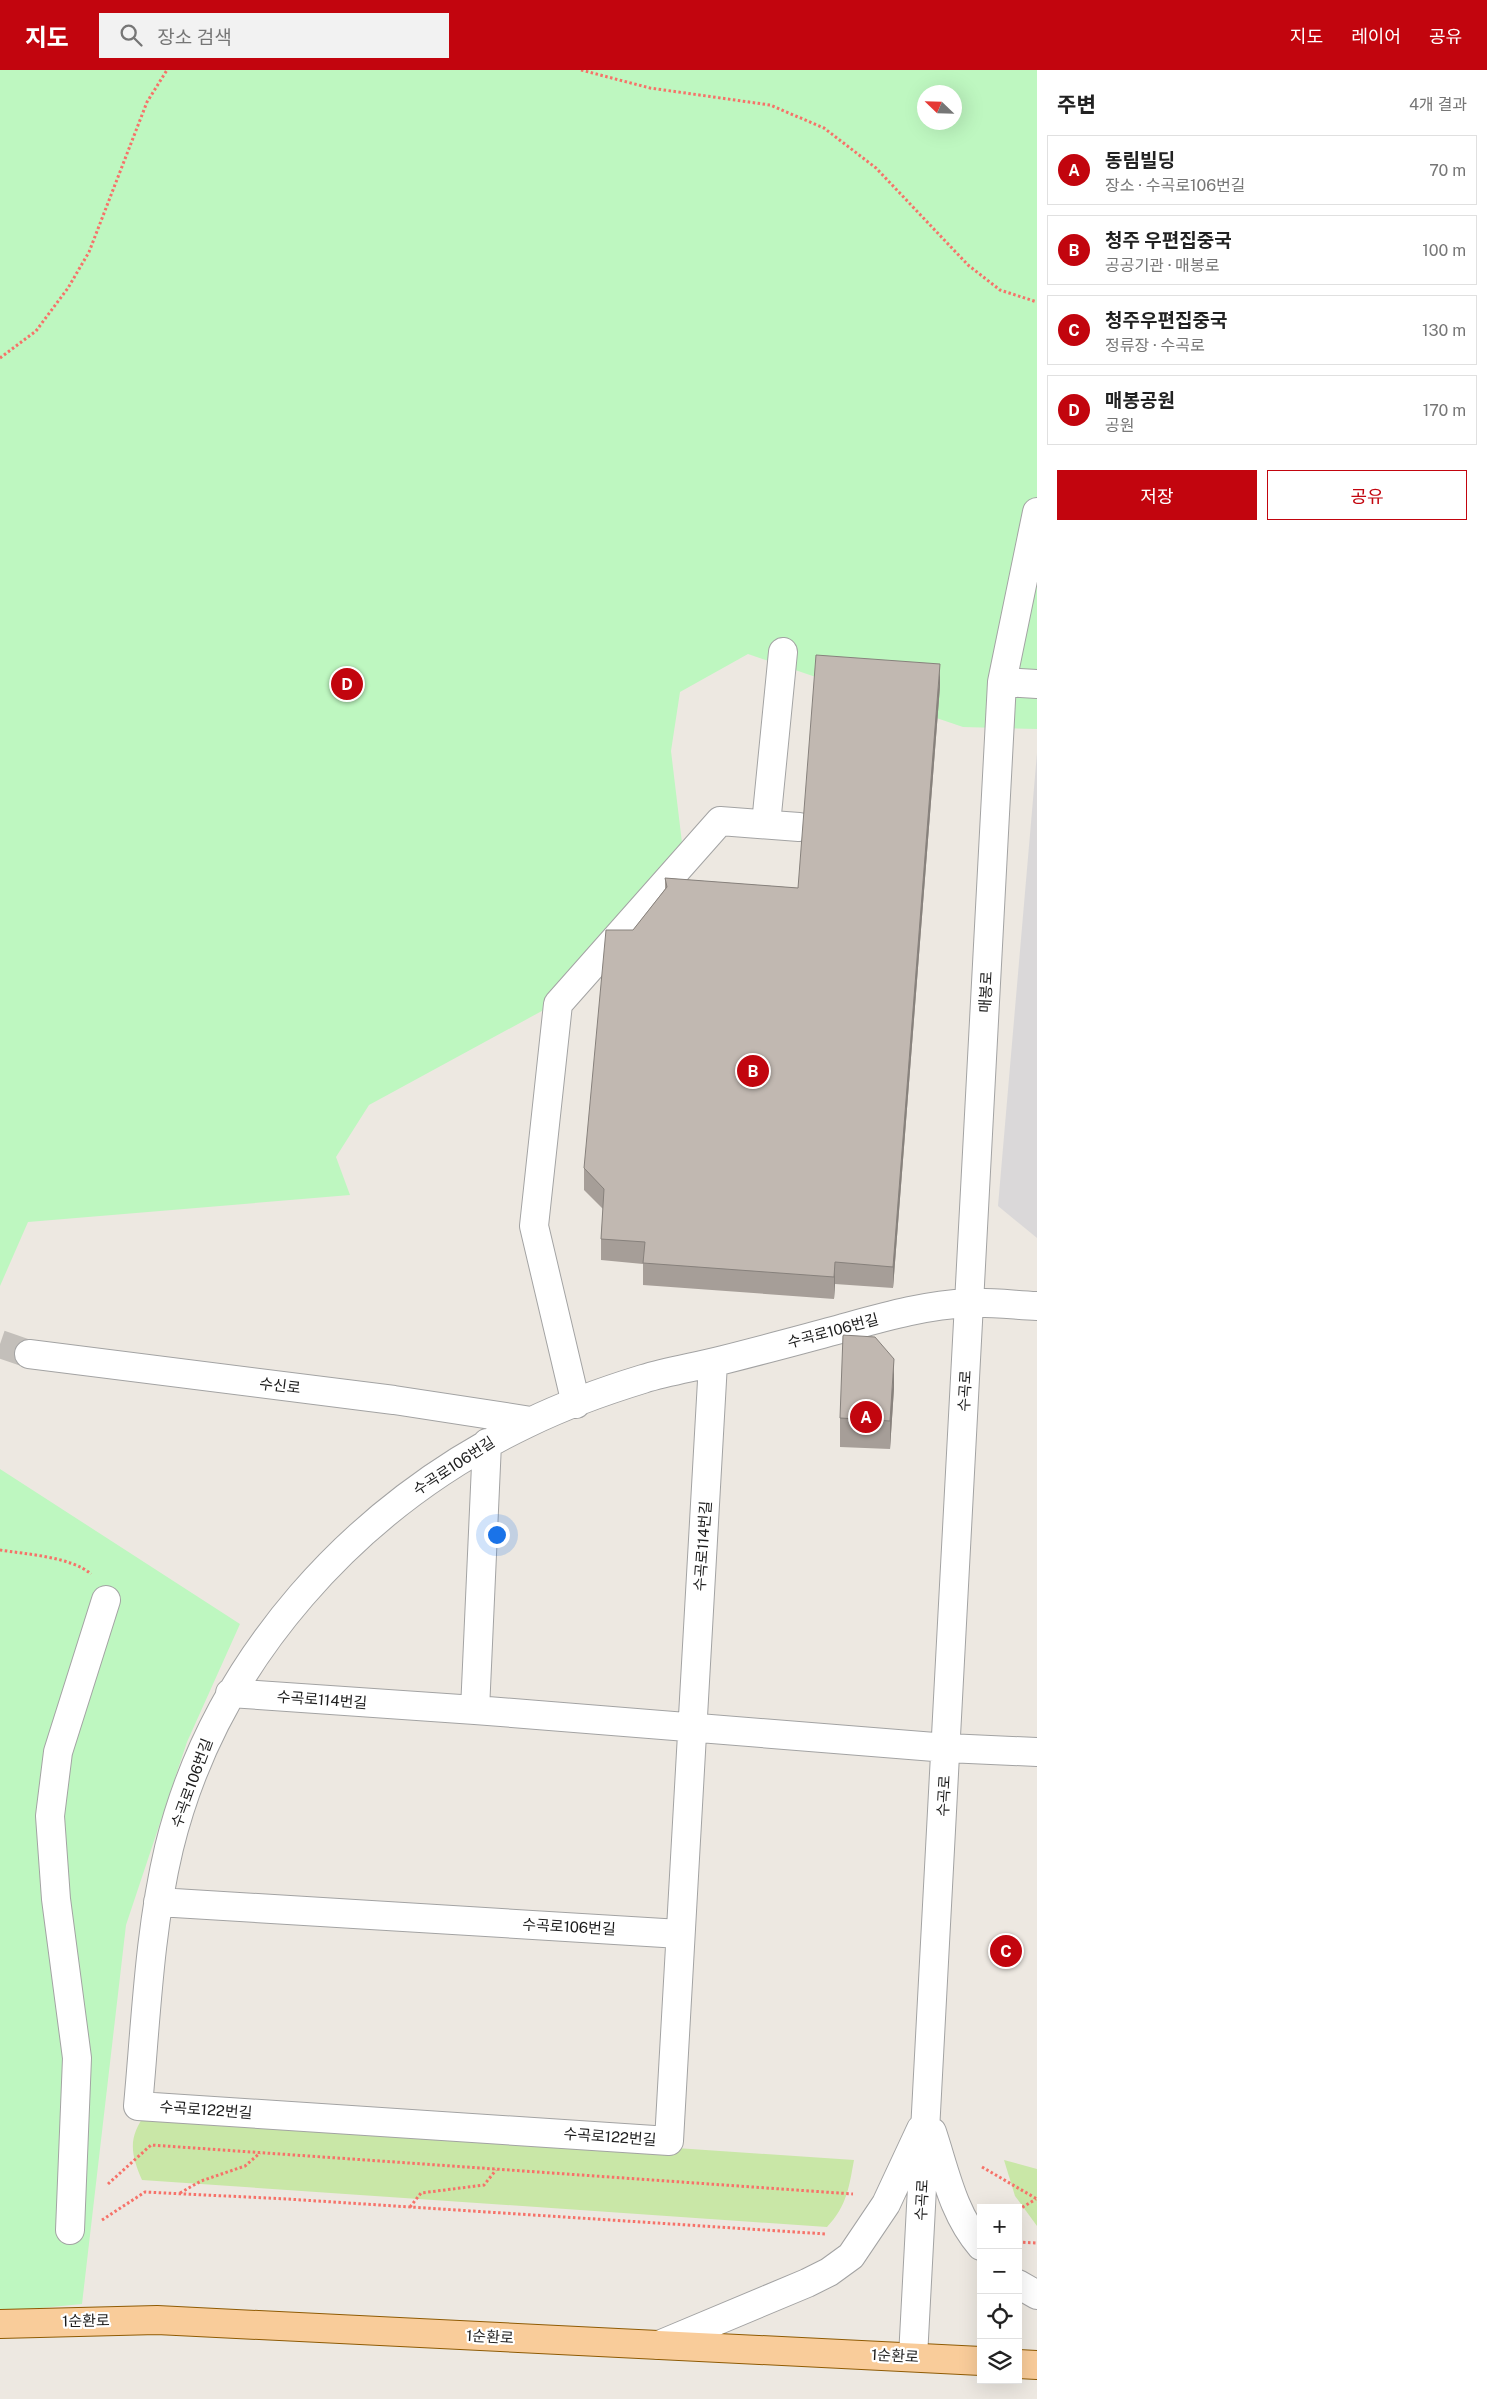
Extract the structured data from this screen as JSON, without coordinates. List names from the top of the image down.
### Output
{
  "streets": {
    "main road": ["1순환로"],
    "street": [
      "매봉로",
      "수곡로106번길",
      "수신로",
      "수곡로",
      "수곡로114번길",
      "수곡로122번길"
    ]
  },
  "crossings": [
    ["매봉로", "수곡로106번길"],
    ["매봉로", "수곡로"],
    ["수곡로106번길", "수신로"],
    ["수곡로106번길", "수곡로"],
    ["수곡로106번길", "수곡로114번길"],
    ["수곡로106번길", "수곡로122번길"],
    ["수곡로", "수곡로114번길"],
    ["수곡로", "1순환로"],
    ["수곡로114번길", "수곡로122번길"]
  ],
  "north": "top left",
  "page": {
    "header": "지도",
    "search": "장소 검색",
    "nav": ["지도", "레이어", "공유"],
    "heading": ["주변", "4개 결과"],
    "list": [
      {
        "mark": "A",
        "name": "동림빌딩",
        "note": "장소 · 수곡로106번길",
        "value": "70 m"
      },
      {
        "mark": "B",
        "name": "청주 우편집중국",
        "note": "공공기관 · 매봉로",
        "value": "100 m"
      },
      {
        "mark": "C",
        "name": "청주우편집중국",
        "note": "정류장 · 수곡로",
        "value": "130 m"
      },
      {
        "mark": "D",
        "name": "매봉공원",
        "note": "공원",
        "value": "170 m"
      }
    ],
    "buttons": ["저장", "공유"],
    "pins": [
      "D",
      "B",
      "A",
      "C"
    ],
    "map_buttons": ["+", "−"]
  }
}
